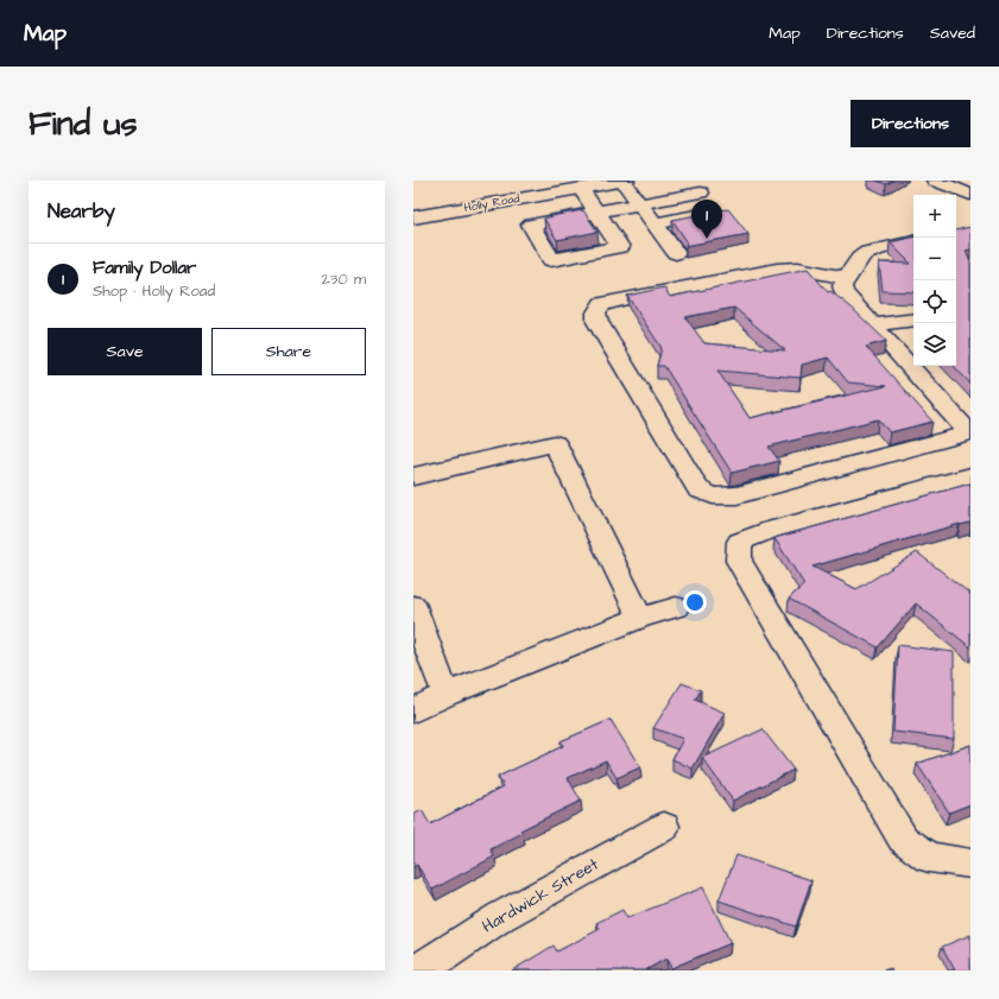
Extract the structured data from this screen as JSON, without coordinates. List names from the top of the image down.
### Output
{
  "streets": {
    "main road": ["Holly Road", "Hardwick Street"]
  },
  "page": {
    "header": "Map",
    "nav": ["Map", "Directions", "Saved"],
    "buttons": [
      "Directions",
      ["Save", "Share"]
    ],
    "title": "Find us",
    "heading": "Nearby",
    "map_buttons": ["+", "−"],
    "pins": "1",
    "list": [
      {
        "mark": "1",
        "name": "Family Dollar",
        "note": "Shop · Holly Road",
        "value": "230 m"
      }
    ]
  }
}
